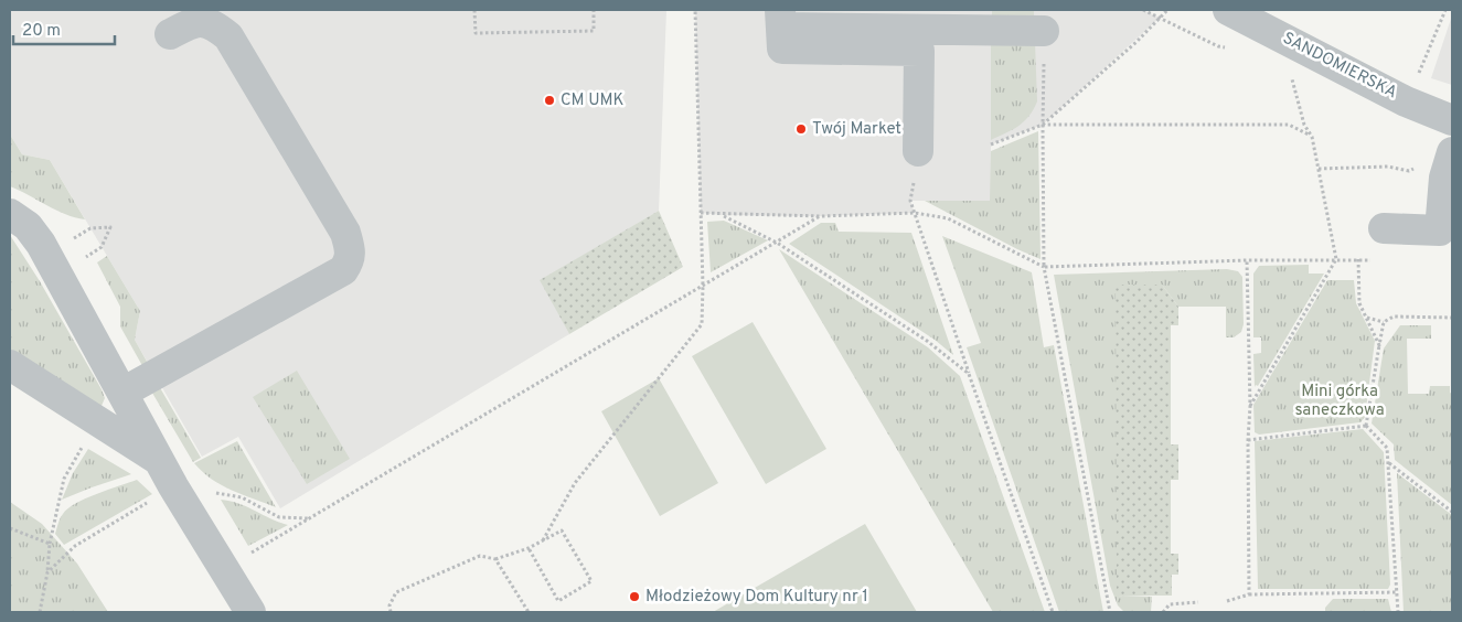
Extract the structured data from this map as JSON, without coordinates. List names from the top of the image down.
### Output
{
  "streets": {
    "street": ["SANDOMIERSKA"]
  },
  "parks": ["Mini górka saneczkowa"],
  "places": ["CM UMK", "Twój Market", "Młodzieżowy Dom Kultury nr 1"],
  "scale_bar": "20 m"
}
